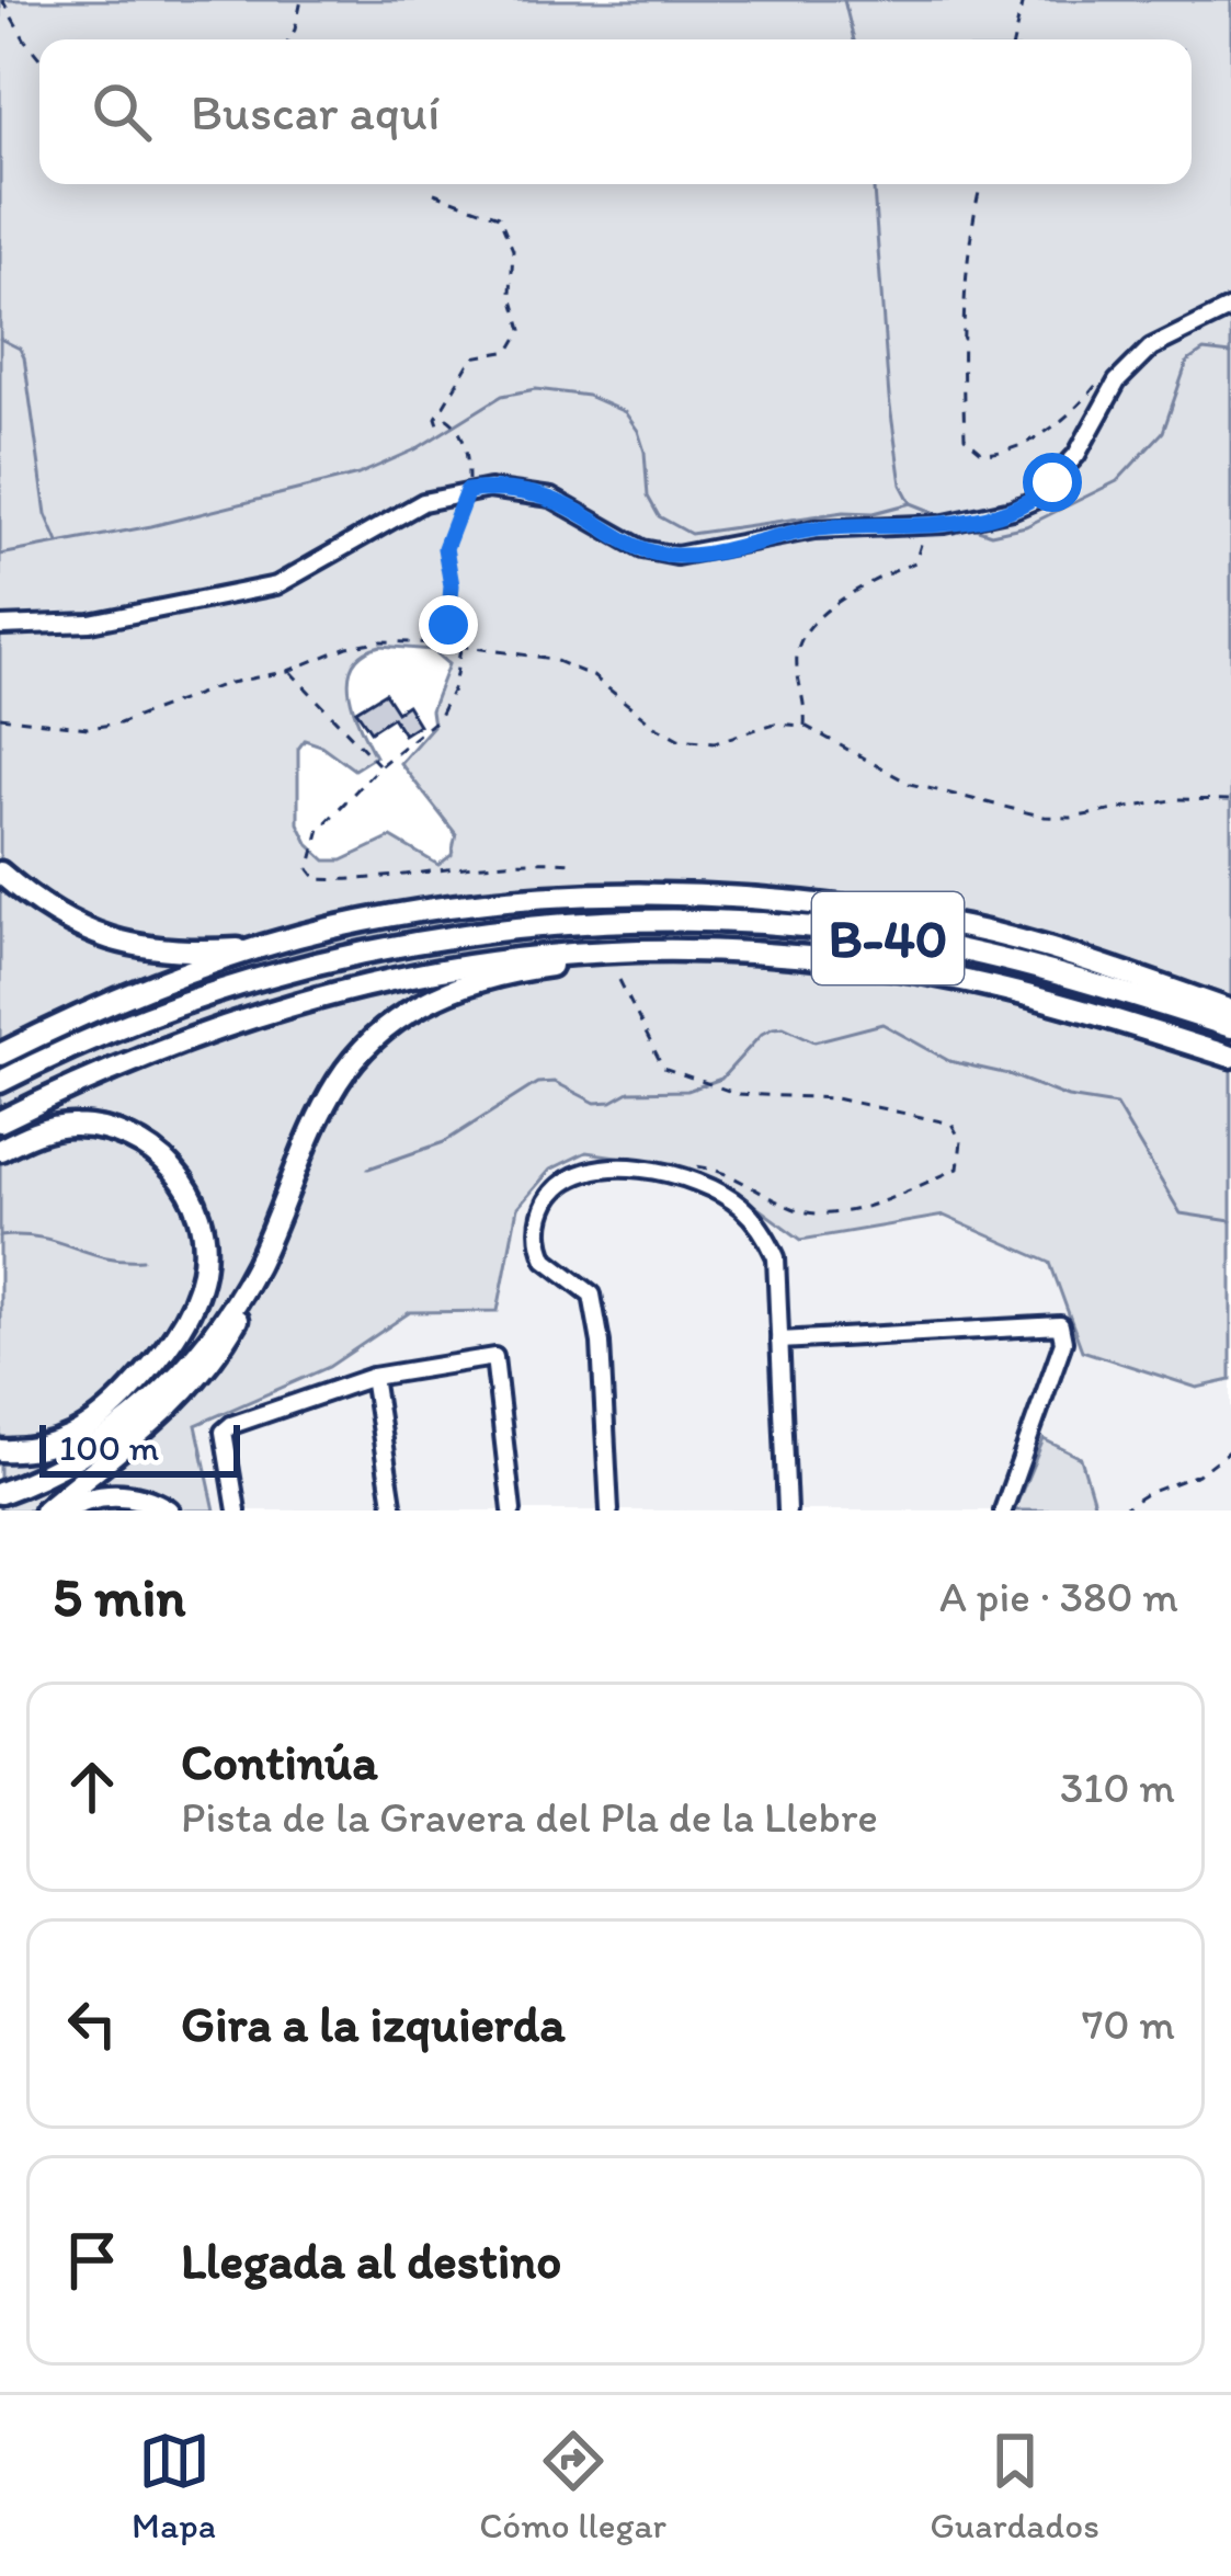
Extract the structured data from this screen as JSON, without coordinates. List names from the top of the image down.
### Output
{
  "streets": {
    "highway": ["B-40"]
  },
  "scale_bar": "100 m",
  "page": {
    "search": "Buscar aquí",
    "scale": "100 m",
    "heading": ["5 min", "A pie · 380 m"],
    "list": [
      ["Continúa", "Pista de la Gravera del Pla de la Llebre", "310 m"],
      ["Gira a la izquierda", "70 m"],
      "Llegada al destino"
    ],
    "nav": ["Mapa", "Cómo llegar", "Guardados"]
  }
}
